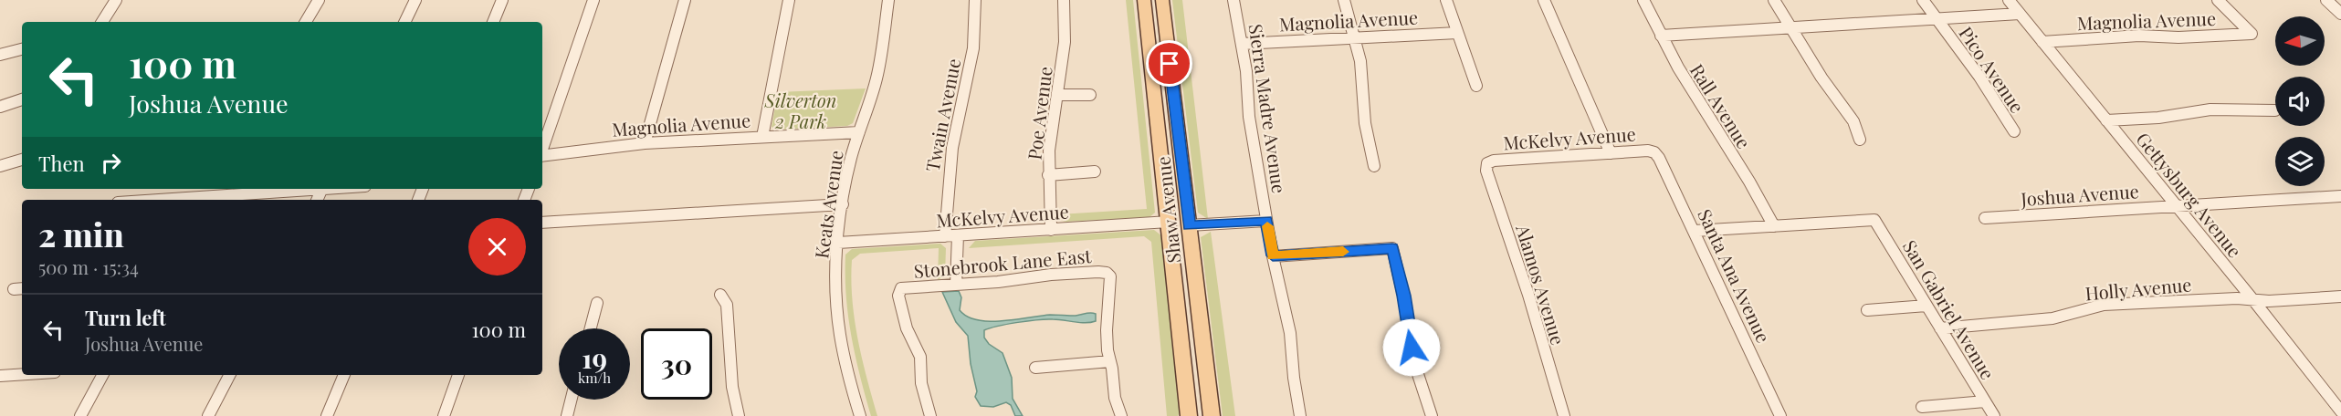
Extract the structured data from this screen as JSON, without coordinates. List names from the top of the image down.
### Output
{
  "streets": {
    "main road": ["Shaw Avenue"],
    "street": [
      "Magnolia Avenue",
      "Pico Avenue",
      "Rall Avenue",
      "Sierra Madre Avenue",
      "Poe Avenue",
      "Twain Avenue",
      "McKelvy Avenue",
      "Joshua Avenue",
      "Gettysburg Avenue",
      "Keats Avenue",
      "Stonebrook Lane East",
      "Santa Ana Avenue",
      "Alamos Avenue",
      "Holly Avenue",
      "San Gabriel Avenue"
    ]
  },
  "crossings": [
    ["Magnolia Avenue", "Sierra Madre Avenue"],
    ["Magnolia Avenue", "Gettysburg Avenue"],
    ["Magnolia Avenue", "Keats Avenue"],
    ["Rall Avenue", "San Gabriel Avenue"],
    ["Poe Avenue", "McKelvy Avenue"],
    ["Twain Avenue", "McKelvy Avenue"],
    ["McKelvy Avenue", "Keats Avenue"],
    ["McKelvy Avenue", "Shaw Avenue"],
    ["McKelvy Avenue", "Santa Ana Avenue"],
    ["McKelvy Avenue", "Alamos Avenue"],
    ["Joshua Avenue", "Gettysburg Avenue"],
    ["Gettysburg Avenue", "Holly Avenue"],
    ["Holly Avenue", "San Gabriel Avenue"]
  ],
  "parks": ["Silverton 2 Park"],
  "north": "left",
  "page": {
    "turn": ["100 m", "Joshua Avenue"],
    "then": "Then",
    "heading": ["2 min", "500 m · 15:34"],
    "list": [
      {
        "name": "Turn left",
        "note": "Joshua Avenue",
        "value": "100 m"
      }
    ],
    "speed": "19 km/h",
    "limit": "30"
  }
}
